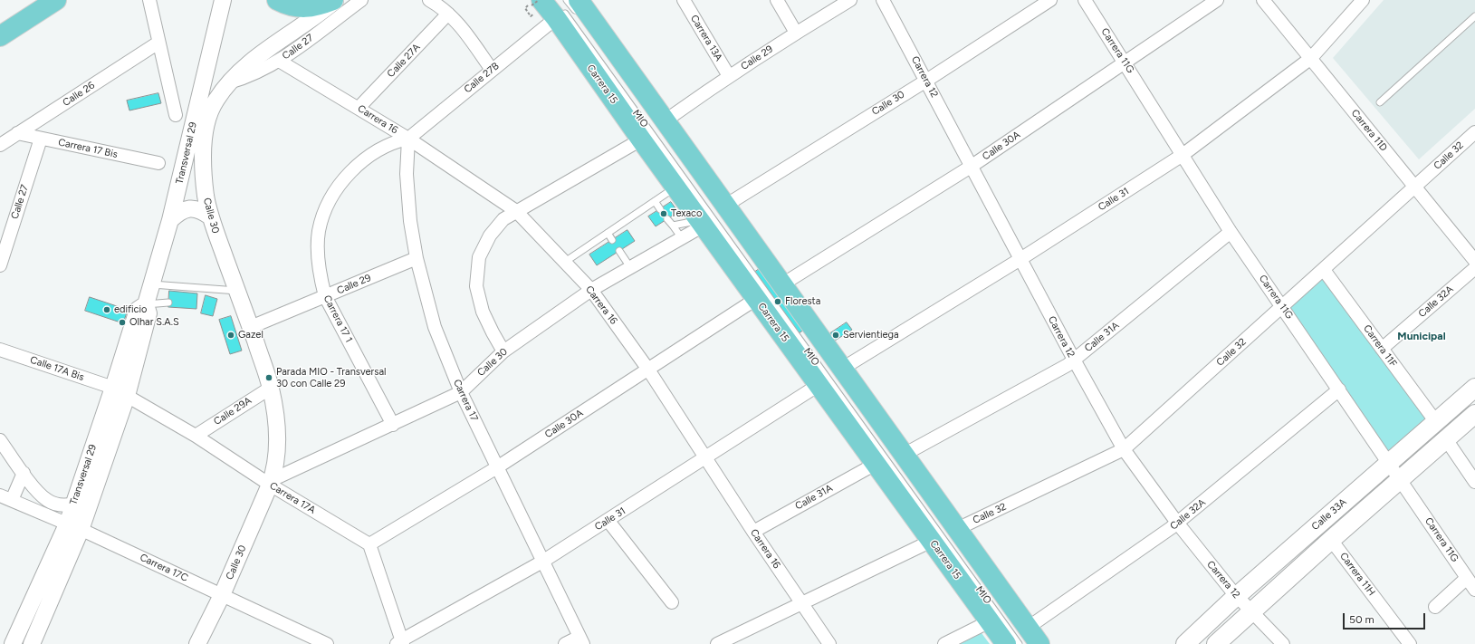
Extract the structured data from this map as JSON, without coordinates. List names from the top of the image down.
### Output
{
  "streets": {
    "main road": ["Carrera 15", "Calle 33A"],
    "street": [
      "Carrera 13A",
      "Calle 27",
      "Carrera 11G",
      "Calle 29",
      "Calle 27A",
      "Carrera 12",
      "Calle 27B",
      "Calle 26",
      "Calle 30",
      "Carrera 16",
      "Carrera 11D",
      "Calle 30A",
      "Carrera 17 Bis",
      "Transversal 29",
      "Calle 32",
      "Calle 31",
      "Calle 32A",
      "Carrera 17 1",
      "Calle 31A",
      "Carrera 11F",
      "Calle 17A Bis",
      "Carrera 17",
      "Calle 29A",
      "Carrera 17A",
      "Carrera 17C",
      "Carrera 11H"
    ],
    "lane": ["MIO"]
  },
  "crossings": [
    ["Carrera 13A", "Calle 29"],
    ["Calle 27", "Calle 30"],
    ["Calle 27", "Carrera 16"],
    ["Calle 27", "Carrera 17 Bis"],
    ["Carrera 11G", "Calle 30A"],
    ["Carrera 11G", "Calle 32"],
    ["Carrera 11G", "Calle 31"],
    ["Carrera 11G", "Calle 32A"],
    ["Carrera 11G", "Calle 31A"],
    ["Carrera 11G", "Calle 33A"],
    ["Calle 29", "Calle 30"],
    ["Calle 29", "Carrera 17 1"],
    ["Calle 29", "Carrera 17"],
    ["Calle 27A", "Carrera 16"],
    ["Carrera 12", "Calle 30"],
    ["Carrera 12", "Calle 30A"],
    ["Carrera 12", "Calle 32"],
    ["Carrera 12", "Calle 31"],
    ["Carrera 12", "Calle 32A"],
    ["Carrera 12", "Calle 31A"],
    ["Carrera 12", "Calle 33A"],
    ["Calle 27B", "Carrera 15"],
    ["Calle 27B", "MIO"],
    ["Calle 27B", "Carrera 16"],
    ["Calle 27B", "Carrera 17 1"],
    ["Calle 27B", "Carrera 17"],
    ["Carrera 15", "Calle 30"],
    ["Carrera 15", "MIO"],
    ["Carrera 15", "Calle 30A"],
    ["Carrera 15", "Calle 31"],
    ["Carrera 15", "Calle 31A"],
    ["Calle 26", "Carrera 17 Bis"],
    ["Calle 30", "Carrera 16"],
    ["Calle 30", "Carrera 17 1"],
    ["Calle 30", "Carrera 17"],
    ["Calle 30", "Calle 29A"],
    ["Calle 30", "Carrera 17A"],
    ["Calle 30", "Carrera 17C"],
    ["MIO", "Calle 32A"],
    ["Carrera 16", "Calle 30A"],
    ["Carrera 16", "Calle 31"],
    ["Carrera 16", "Carrera 17 1"],
    ["Carrera 16", "Calle 31A"],
    ["Carrera 16", "Carrera 17"],
    ["Carrera 11D", "Calle 32"],
    ["Carrera 11D", "Calle 31"],
    ["Calle 30A", "Carrera 17"],
    ["Calle 30A", "Carrera 17A"],
    ["Transversal 29", "Calle 17A Bis"],
    ["Transversal 29", "Carrera 17A"],
    ["Transversal 29", "Carrera 17C"],
    ["Calle 32", "Carrera 11F"],
    ["Calle 31", "Carrera 17"],
    ["Calle 32A", "Carrera 11F"],
    ["Carrera 17 1", "Carrera 17"],
    ["Carrera 11F", "Calle 33A"],
    ["Calle 17A Bis", "Carrera 17A"],
    ["Calle 29A", "Carrera 17A"],
    ["Calle 33A", "Carrera 11H"]
  ],
  "districts": ["Municipal"],
  "places": [
    "Texaco",
    "Floresta",
    "edificio",
    "Olhar S.A.S",
    "Gazel",
    "Servientiega",
    "Parada MIO - Transversal 30 con Calle 29"
  ],
  "scale_bar": "50 m"
}
